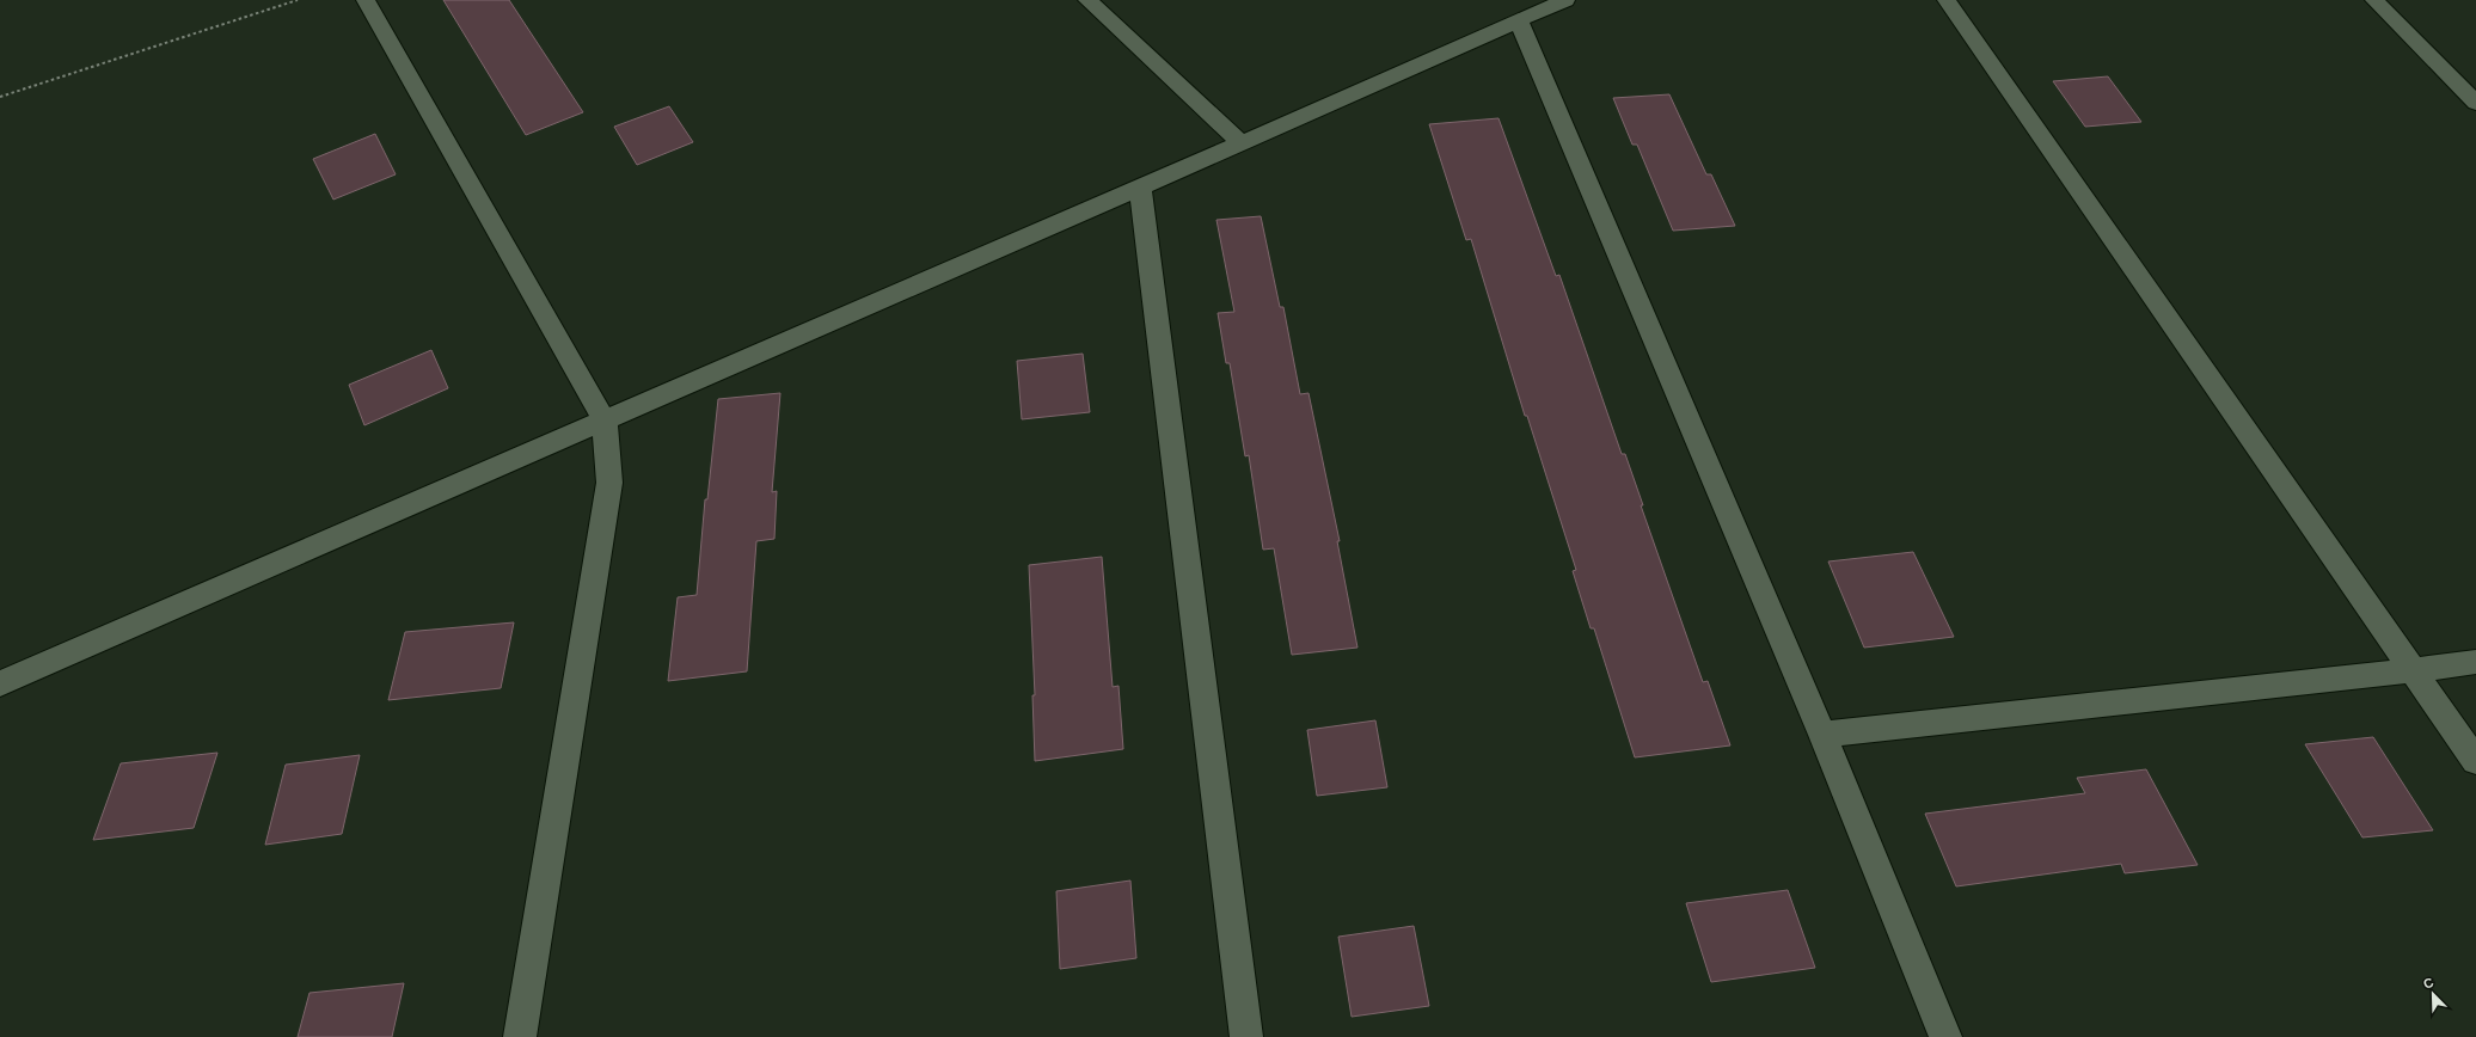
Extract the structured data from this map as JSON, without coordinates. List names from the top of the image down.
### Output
{
  "north": "top left"
}
